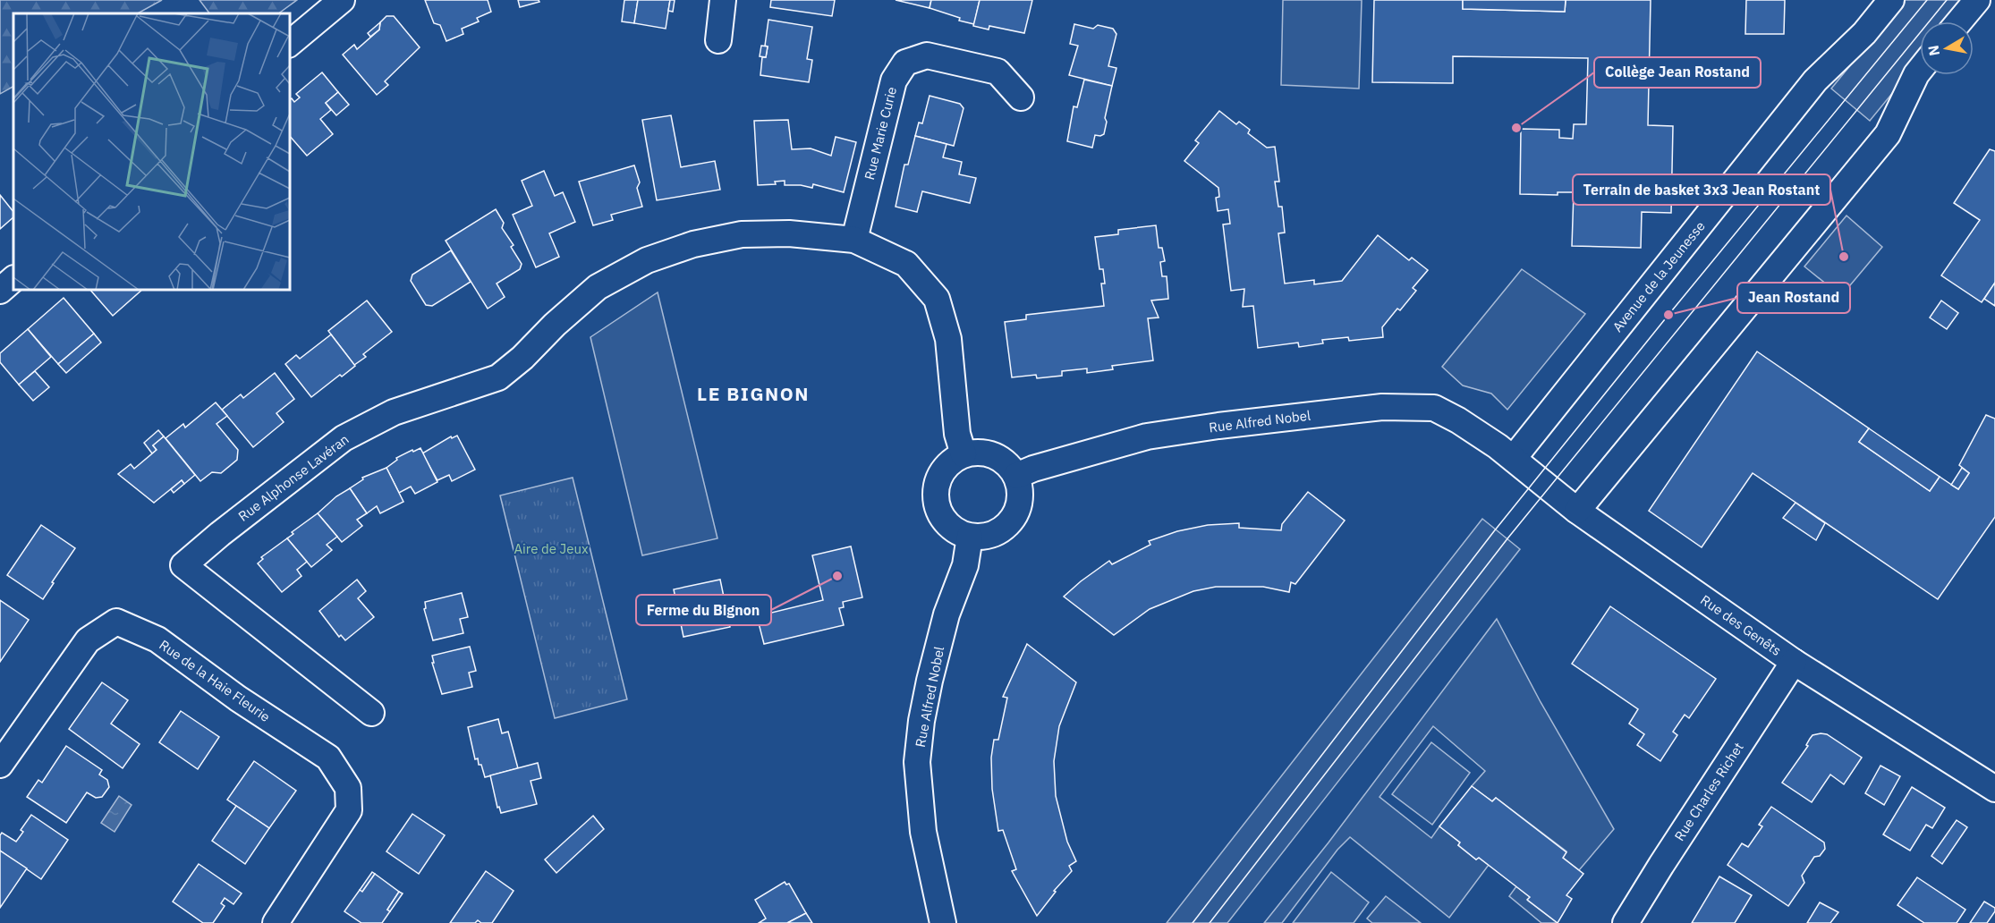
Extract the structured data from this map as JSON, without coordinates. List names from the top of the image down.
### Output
{
  "streets": {
    "street": [
      "Rue Marie Curie",
      "Avenue de la Jeunesse",
      "Rue Alfred Nobel",
      "Rue Alphonse Lavéran",
      "Rue des Genêts",
      "Rue de la Haie Fleurie",
      "Rue Charles Richet"
    ]
  },
  "crossings": [
    ["Rue Marie Curie", "Rue Alphonse Lavéran"],
    ["Avenue de la Jeunesse", "Rue Alfred Nobel"],
    ["Avenue de la Jeunesse", "Rue des Genêts"],
    ["Rue Alfred Nobel", "Rue Alphonse Lavéran"],
    ["Rue Alfred Nobel", "Rue des Genêts"],
    ["Rue des Genêts", "Rue Charles Richet"]
  ],
  "districts": ["LE BIGNON"],
  "parks": ["Aire de Jeux"],
  "places": [
    "Collège Jean Rostand",
    "Terrain de basket 3x3 Jean Rostant",
    "Jean Rostand",
    "Ferme du Bignon"
  ],
  "north": "left"
}
